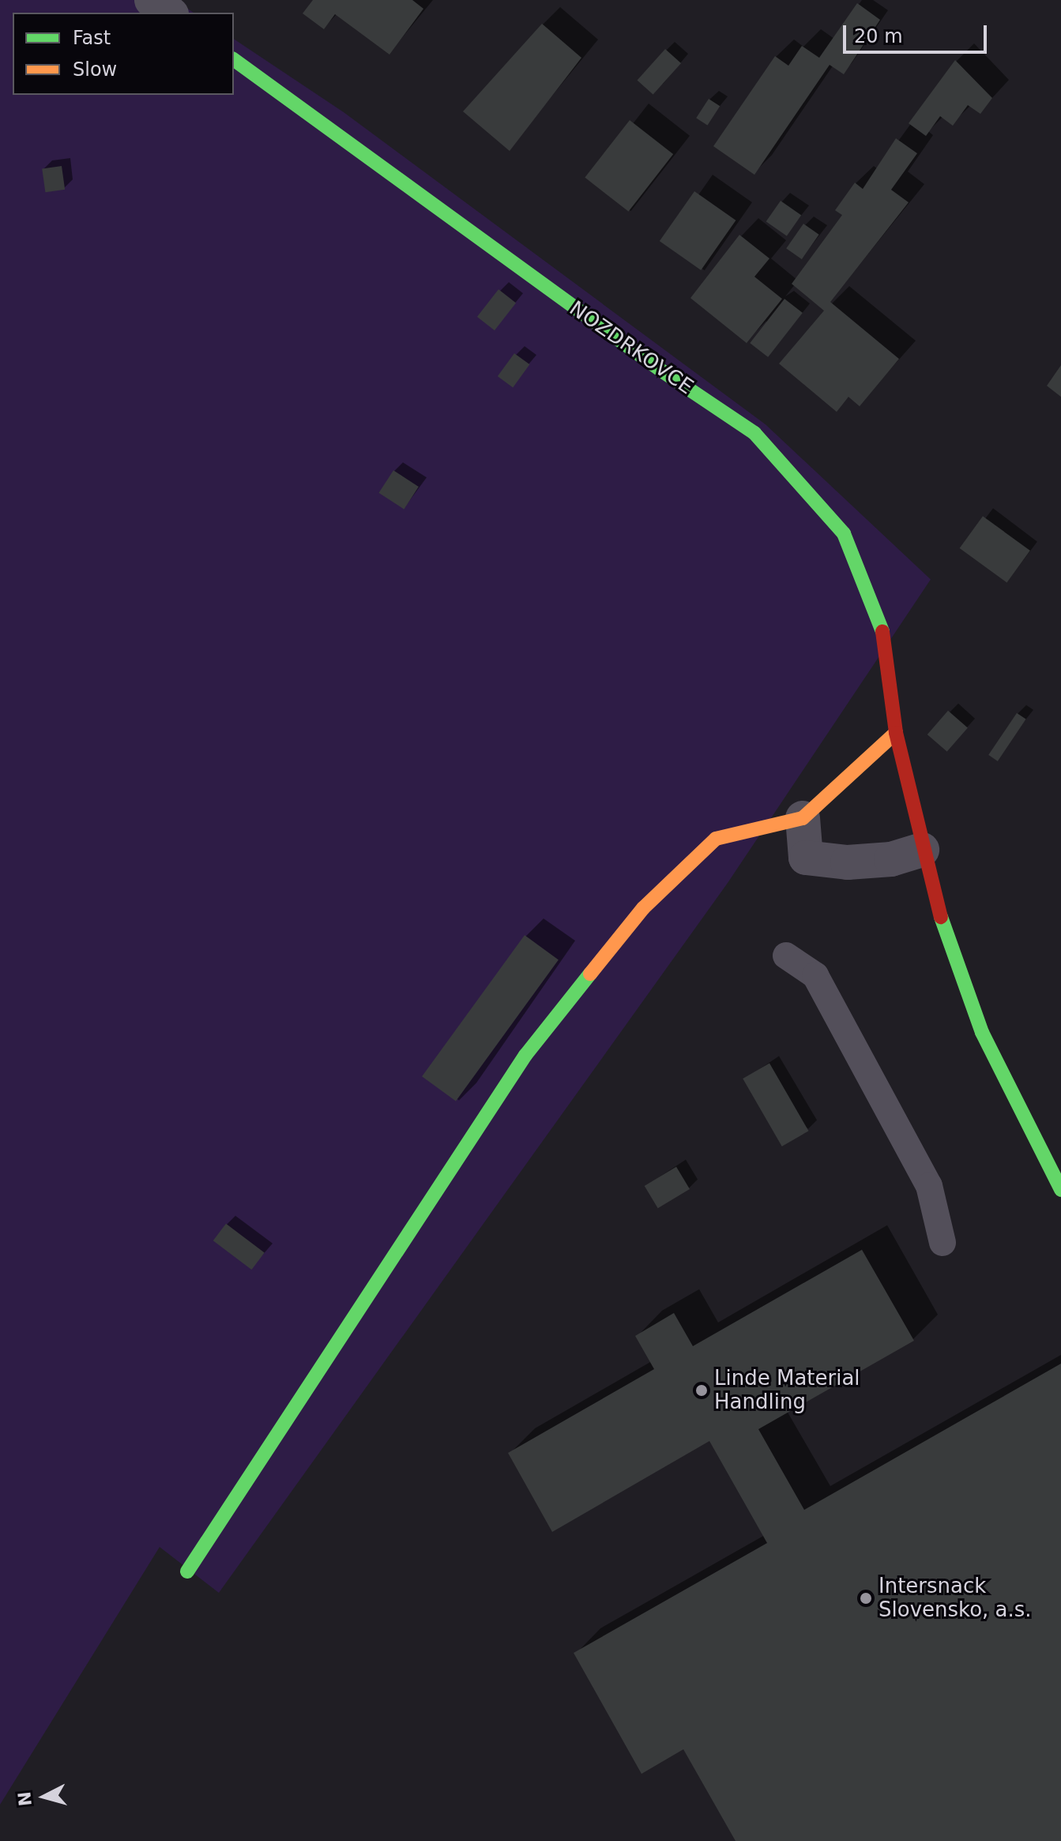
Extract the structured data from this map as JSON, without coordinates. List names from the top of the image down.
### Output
{
  "streets": {
    "street": ["NOZDRKOVCE"]
  },
  "places": ["Linde Material Handling", "Intersnack Slovensko, a.s."],
  "legend": ["Fast", "Slow"],
  "scale_bar": "20 m",
  "north": "left"
}
